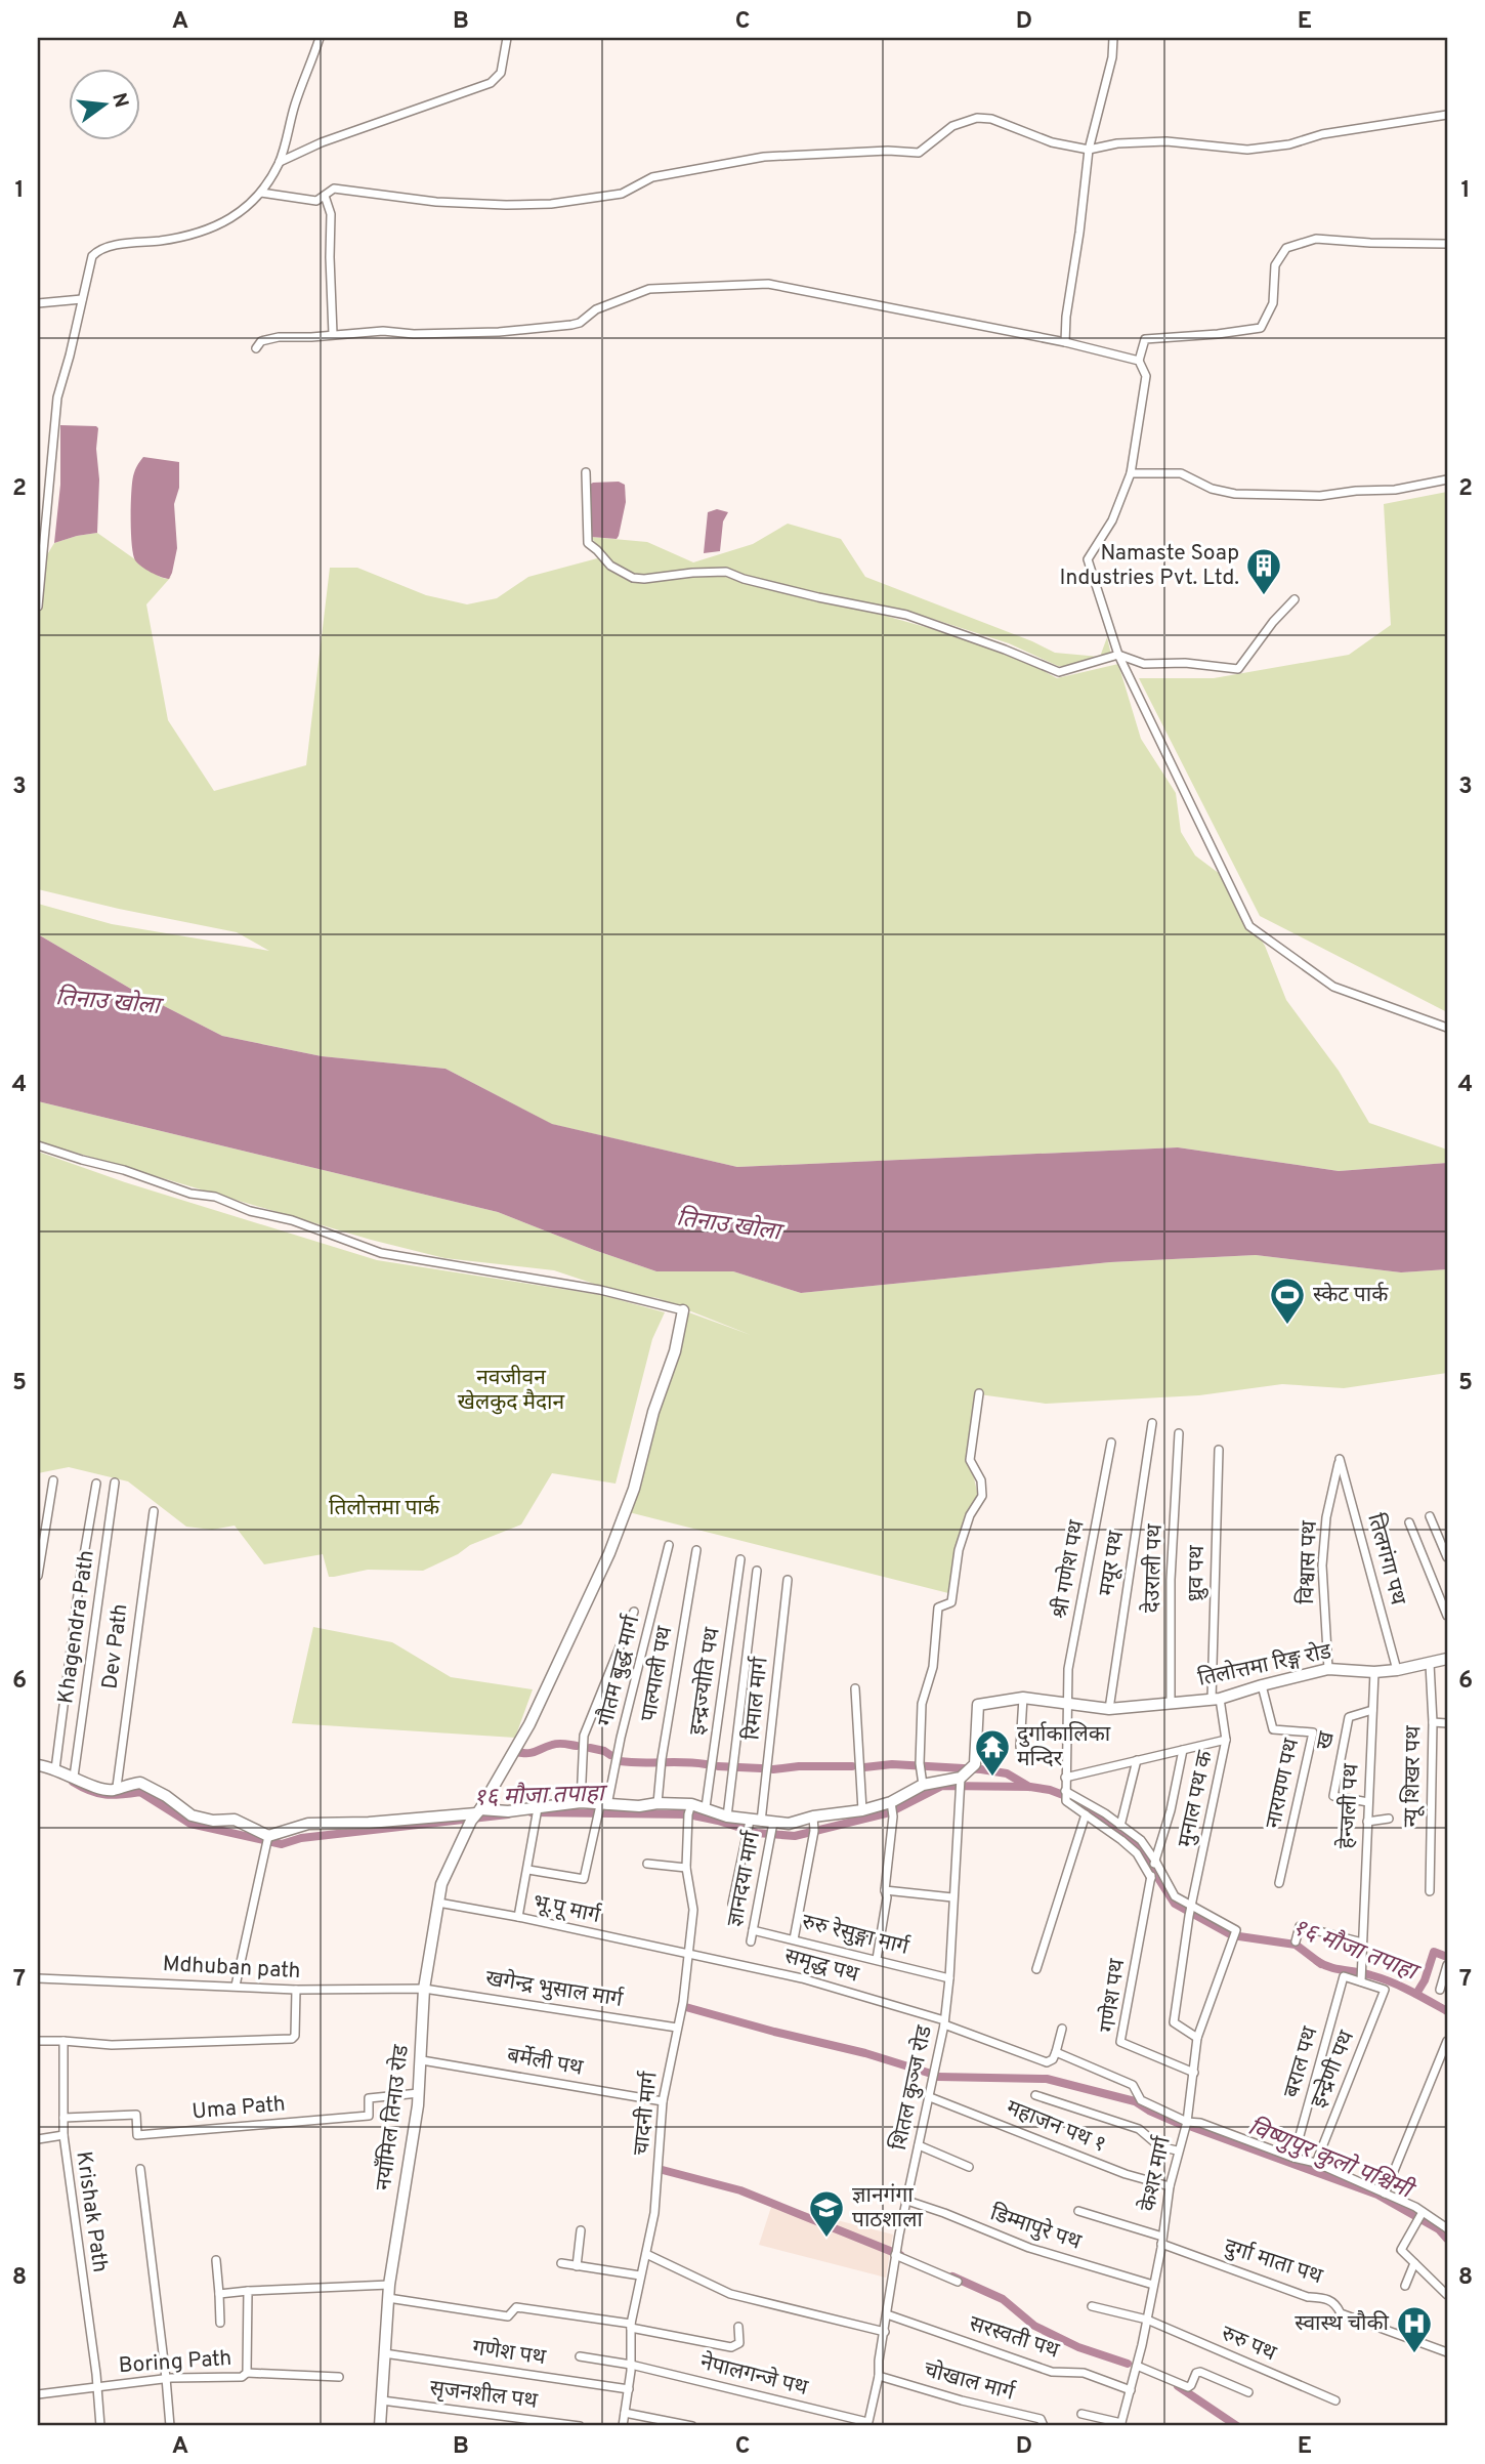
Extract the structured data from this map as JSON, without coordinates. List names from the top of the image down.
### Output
{
  "streets": {
    "street": [
      "तिलगंगा पथ",
      "विश्वास पथ",
      "मयूर पथ",
      "देउराली पथ",
      "श्री गणेश पथ",
      "ध्रुव पथ",
      "Khagendra Path",
      "Dev Path",
      "तिलोत्तमा रिङ्ग रोड",
      "गौतम बुद्ध मार्ग",
      "पाल्पाली पथ",
      "इन्द्रज्योति पथ",
      "रिमाल मार्ग",
      "ख",
      "न्यू शिखर पथ",
      "नारायण पथ",
      "मुनाल पथ क",
      "हेन्जली पथ",
      "ज्ञानदया मार्ग",
      "भू.पू मार्ग",
      "रुरु रेसुङ्गा मार्ग",
      "समृद्ध पथ",
      "Mdhuban path",
      "खगेन्द्र भुसाल मार्ग",
      "गणेश पथ",
      "बर्मेली पथ",
      "बराल पथ",
      "इन्द्रेणी पथ",
      "शितल कुञ्ज रोड",
      "Uma Path",
      "चादनी मार्ग",
      "नयाँमिल तिनाउ रोड",
      "महाजन पथ १",
      "केशर मार्ग",
      "Krishak Path",
      "डिम्मापुरे पथ",
      "दुर्गा माता पथ",
      "सरस्वती पथ",
      "रुरु पथ",
      "Boring Path",
      "नेपालगन्जे पथ",
      "चोखाल मार्ग",
      "सृजनशील पथ"
    ]
  },
  "crossings": [
    ["तिलगंगा पथ", "विश्वास पथ"],
    ["तिलगंगा पथ", "तिलोत्तमा रिङ्ग रोड"],
    ["विश्वास पथ", "तिलोत्तमा रिङ्ग रोड"],
    ["मयूर पथ", "तिलोत्तमा रिङ्ग रोड"],
    ["देउराली पथ", "तिलोत्तमा रिङ्ग रोड"],
    ["श्री गणेश पथ", "तिलोत्तमा रिङ्ग रोड"],
    ["ध्रुव पथ", "तिलोत्तमा रिङ्ग रोड"],
    ["ध्रुव पथ", "मुनाल पथ क"],
    ["तिलोत्तमा रिङ्ग रोड", "न्यू शिखर पथ"],
    ["तिलोत्तमा रिङ्ग रोड", "नारायण पथ"],
    ["तिलोत्तमा रिङ्ग रोड", "मुनाल पथ क"],
    ["तिलोत्तमा रिङ्ग रोड", "हेन्जली पथ"],
    ["तिलोत्तमा रिङ्ग रोड", "शितल कुञ्ज रोड"],
    ["ख", "हेन्जली पथ"],
    ["हेन्जली पथ", "बराल पथ"],
    ["हेन्जली पथ", "इन्द्रेणी पथ"],
    ["ज्ञानदया मार्ग", "रुरु रेसुङ्गा मार्ग"],
    ["भू.पू मार्ग", "समृद्ध पथ"],
    ["भू.पू मार्ग", "चादनी मार्ग"],
    ["भू.पू मार्ग", "नयाँमिल तिनाउ रोड"],
    ["रुरु रेसुङ्गा मार्ग", "शितल कुञ्ज रोड"],
    ["समृद्ध पथ", "शितल कुञ्ज रोड"],
    ["समृद्ध पथ", "चादनी मार्ग"],
    ["Mdhuban path", "खगेन्द्र भुसाल मार्ग"],
    ["Mdhuban path", "नयाँमिल तिनाउ रोड"],
    ["खगेन्द्र भुसाल मार्ग", "चादनी मार्ग"],
    ["खगेन्द्र भुसाल मार्ग", "नयाँमिल तिनाउ रोड"],
    ["गणेश पथ", "चादनी मार्ग"],
    ["गणेश पथ", "नयाँमिल तिनाउ रोड"],
    ["बर्मेली पथ", "चादनी मार्ग"],
    ["बर्मेली पथ", "नयाँमिल तिनाउ रोड"],
    ["बराल पथ", "इन्द्रेणी पथ"],
    ["बराल पथ", "केशर मार्ग"],
    ["इन्द्रेणी पथ", "केशर मार्ग"],
    ["शितल कुञ्ज रोड", "महाजन पथ १"],
    ["शितल कुञ्ज रोड", "डिम्मापुरे पथ"],
    ["शितल कुञ्ज रोड", "सरस्वती पथ"],
    ["शितल कुञ्ज रोड", "नेपालगन्जे पथ"],
    ["शितल कुञ्ज रोड", "चोखाल मार्ग"],
    ["Uma Path", "नयाँमिल तिनाउ रोड"],
    ["Uma Path", "Krishak Path"],
    ["चादनी मार्ग", "नेपालगन्जे पथ"],
    ["नयाँमिल तिनाउ रोड", "सृजनशील पथ"],
    ["महाजन पथ १", "केशर मार्ग"],
    ["केशर मार्ग", "डिम्मापुरे पथ"],
    ["केशर मार्ग", "दुर्गा माता पथ"],
    ["केशर मार्ग", "सरस्वती पथ"],
    ["केशर मार्ग", "रुरु पथ"],
    ["Krishak Path", "Boring Path"]
  ],
  "water": ["तिनाउ खोला", "१६ मौजा तपाहा", "विष्णुपुर कुलो पश्चिमी"],
  "parks": ["नवजीवन खेलकुद मैदान", "तिलोत्तमा पार्क"],
  "places": {
    "building": ["Namaste Soap Industries Pvt. Ltd."],
    "sports": ["स्केट पार्क"],
    "temple": ["दुर्गाकालिका मन्दिर"],
    "school or university": ["ज्ञानगंगा पाठशाला"],
    "hospital": ["स्वास्थ चौकी"]
  },
  "north": "right",
  "grid": {
    "columns": [
      "A",
      "B",
      "C",
      "D",
      "E"
    ],
    "rows": [
      "1",
      "2",
      "3",
      "4",
      "5",
      "6",
      "7",
      "8"
    ]
  }
}
